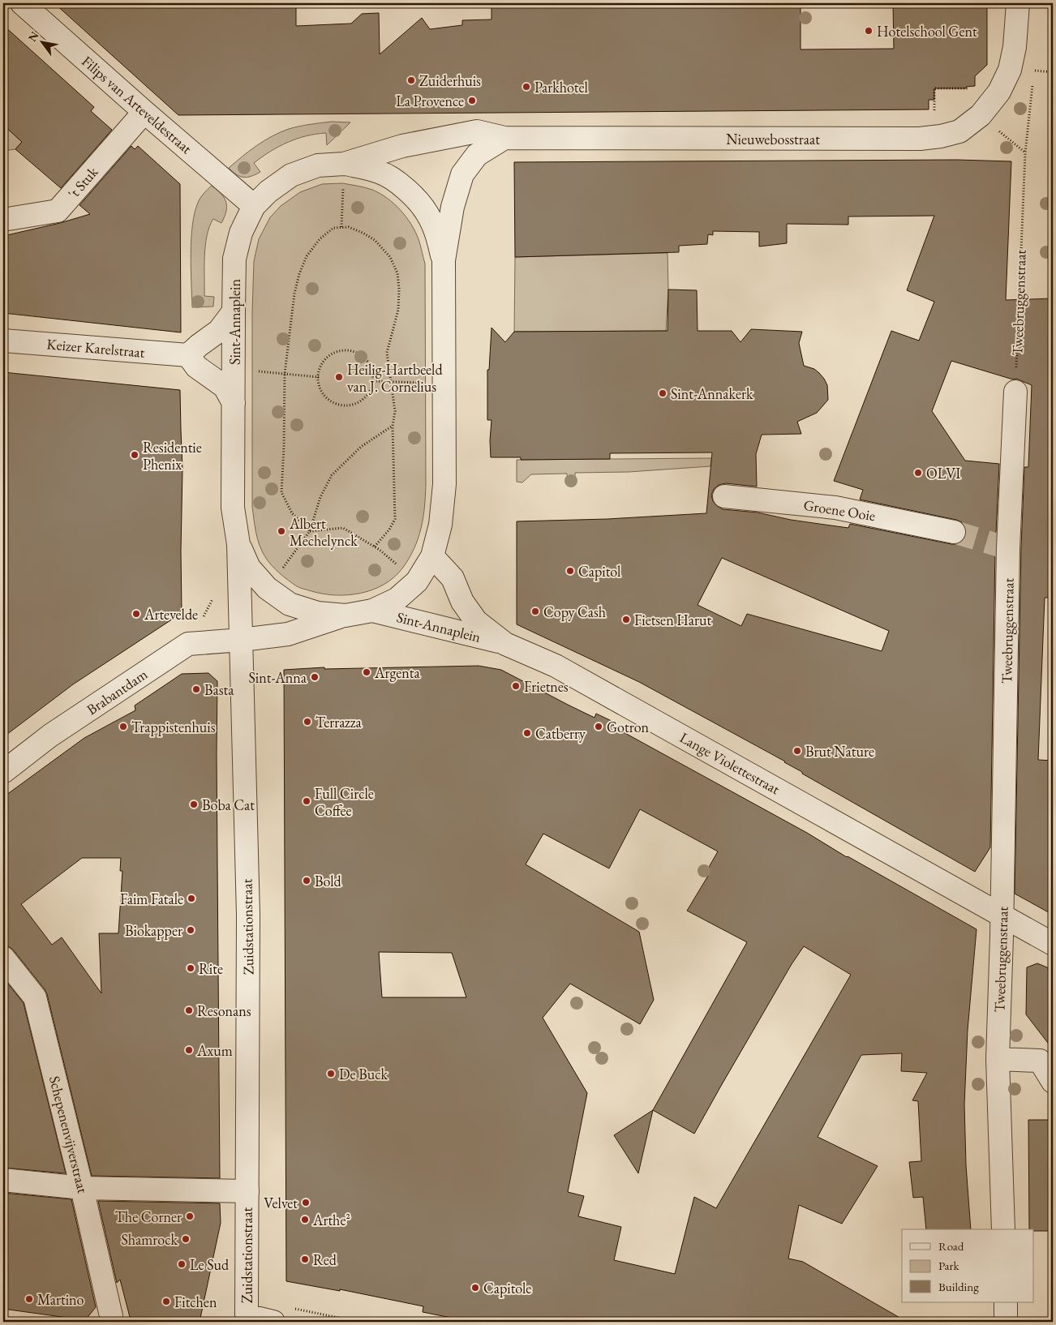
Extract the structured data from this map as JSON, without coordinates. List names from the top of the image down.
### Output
{
  "streets": {
    "street": [
      "Filips van Arteveldestraat",
      "Nieuwebosstraat",
      "'t Stuk",
      "Tweebruggenstraat",
      "Sint-Annaplein",
      "Keizer Karelstraat",
      "Groene Ooie",
      "Brabantdam",
      "Lange Violettestraat",
      "Zuidstationstraat",
      "Schepenenvijverstraat"
    ]
  },
  "crossings": [
    ["Filips van Arteveldestraat", "'t Stuk"],
    ["Filips van Arteveldestraat", "Sint-Annaplein"],
    ["Nieuwebosstraat", "Sint-Annaplein"],
    ["Tweebruggenstraat", "Lange Violettestraat"],
    ["Sint-Annaplein", "Brabantdam"],
    ["Sint-Annaplein", "Lange Violettestraat"],
    ["Sint-Annaplein", "Zuidstationstraat"],
    ["Brabantdam", "Zuidstationstraat"]
  ],
  "places": [
    "Hotelschool Gent",
    "Zuiderhuis",
    "Parkhotel",
    "La Provence",
    "Heilig-Hartbeeld van J. Cornelius",
    "Sint-Annakerk",
    "Residentie Phenix",
    "OLVI",
    "Albert Mechelynck",
    "Capitol",
    "Copy Cash",
    "Artevelde",
    "Fietsen Harut",
    "Argenta",
    "Sint-Anna",
    "Frietnes",
    "Basta",
    "Terrazza",
    "Trappistenhuis",
    "Gotron",
    "Catberry",
    "Brut Nature",
    "Full Circle Coffee",
    "Boba Cat",
    "Bold",
    "Faim Fatale",
    "Biokapper",
    "Rite",
    "Resonans",
    "Axum",
    "De Buck",
    "Velvet",
    "The Corner",
    "Arthe²",
    "Shamrock",
    "Red",
    "Le Sud",
    "Capitole",
    "Martino",
    "Fitchen"
  ],
  "legend": ["Road", "Park", "Building"],
  "north": "top left"
}
